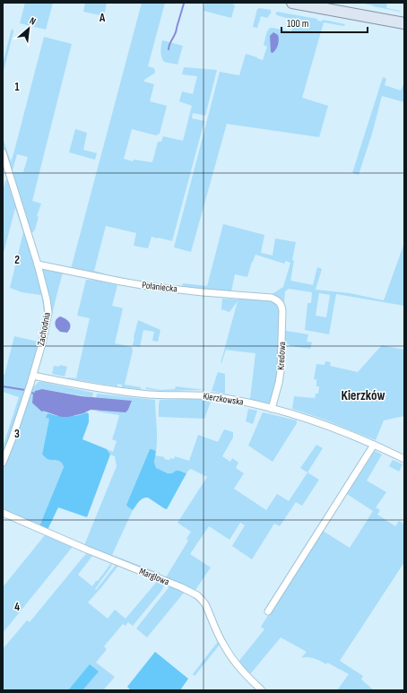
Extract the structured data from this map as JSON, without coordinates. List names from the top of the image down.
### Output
{
  "streets": {
    "street": [
      "Połaniecka",
      "Zachodnia",
      "Kredowa",
      "Kierzkowska",
      "Marglowa"
    ]
  },
  "crossings": [
    ["Połaniecka", "Zachodnia"],
    ["Połaniecka", "Kredowa"],
    ["Zachodnia", "Kierzkowska"],
    ["Kredowa", "Kierzkowska"]
  ],
  "districts": ["Kierzków"],
  "scale_bar": "100 m",
  "north": "top right",
  "grid": {
    "columns": ["A"],
    "rows": [
      "1",
      "2",
      "3",
      "4"
    ]
  }
}
